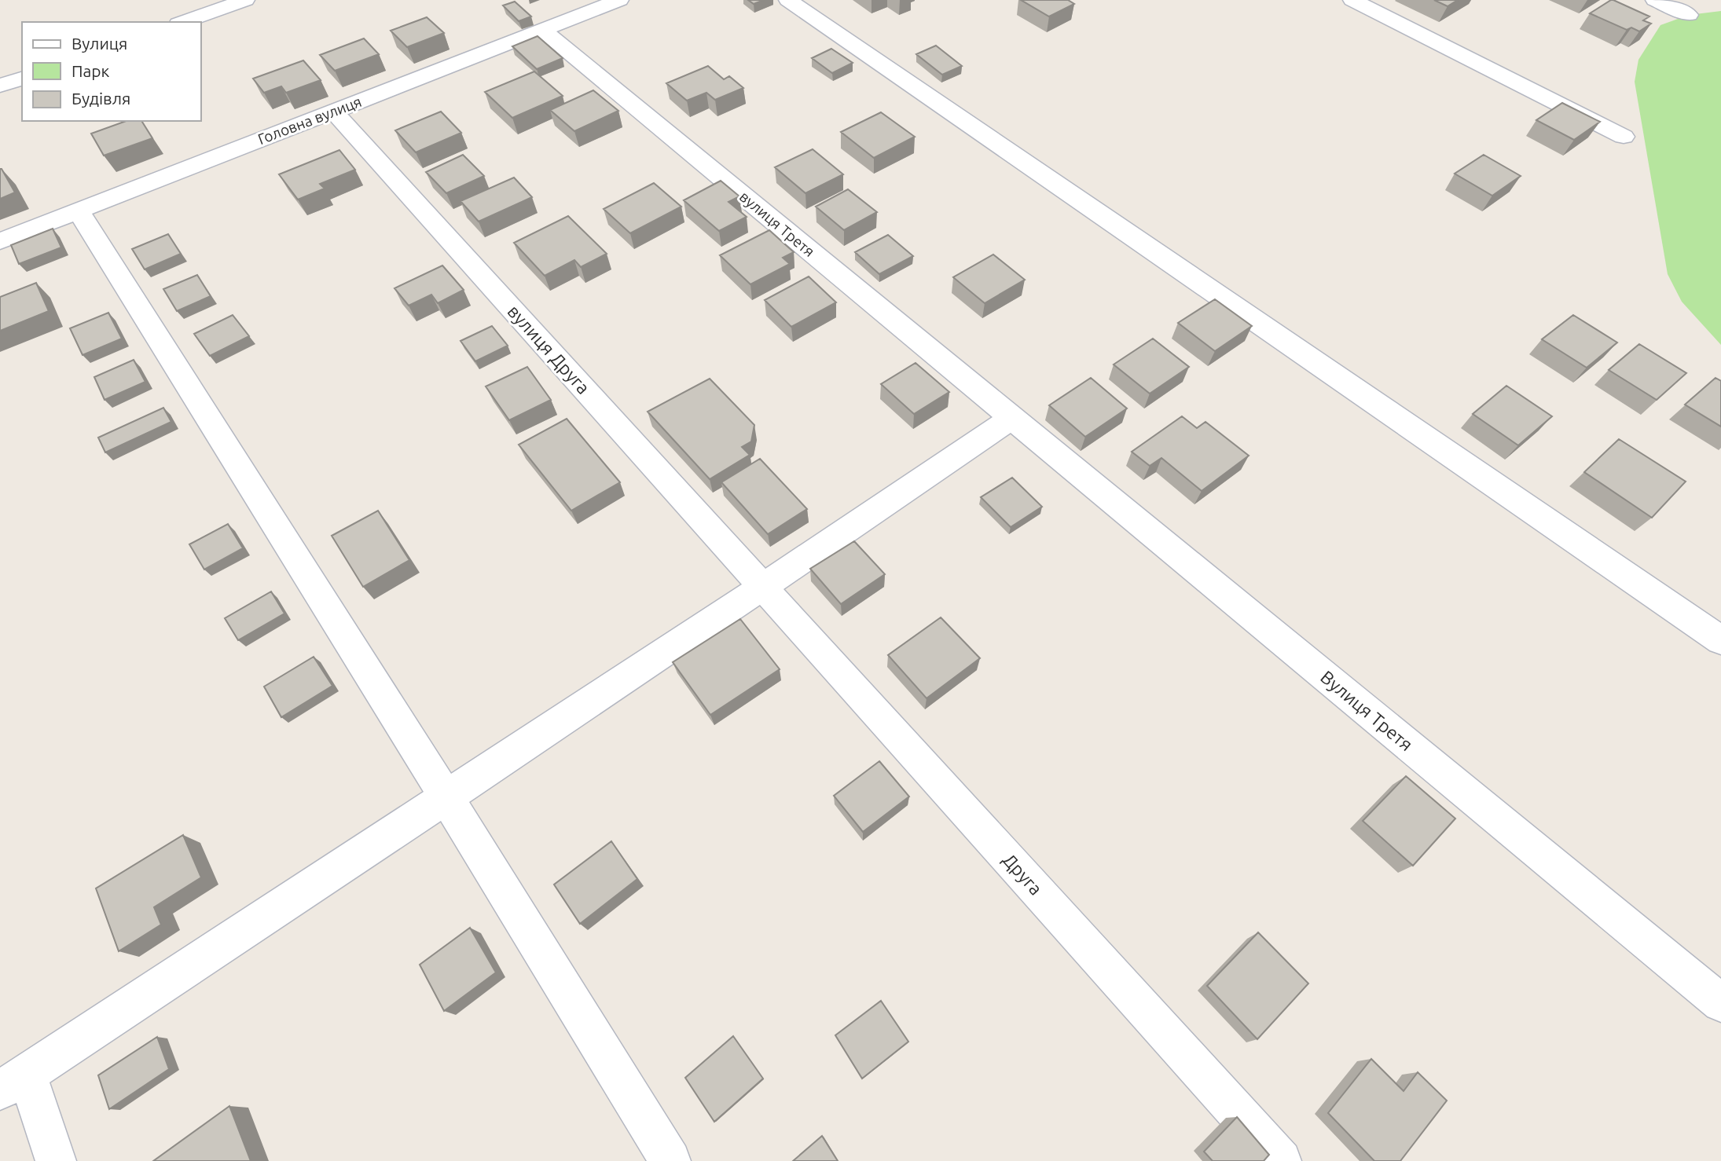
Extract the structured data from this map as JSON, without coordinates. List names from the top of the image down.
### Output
{
  "streets": {
    "street": [
      "Головна вулиця",
      "вулиця Третя",
      "вулиця Друга",
      "Вулиця Третя",
      "Друга"
    ]
  },
  "crossings": [
    ["Головна вулиця", "вулиця Третя"],
    ["Головна вулиця", "вулиця Друга"],
    ["вулиця Третя", "Вулиця Третя"],
    ["вулиця Друга", "Друга"]
  ],
  "legend": ["Вулиця", "Парк", "Будівля"]
}
